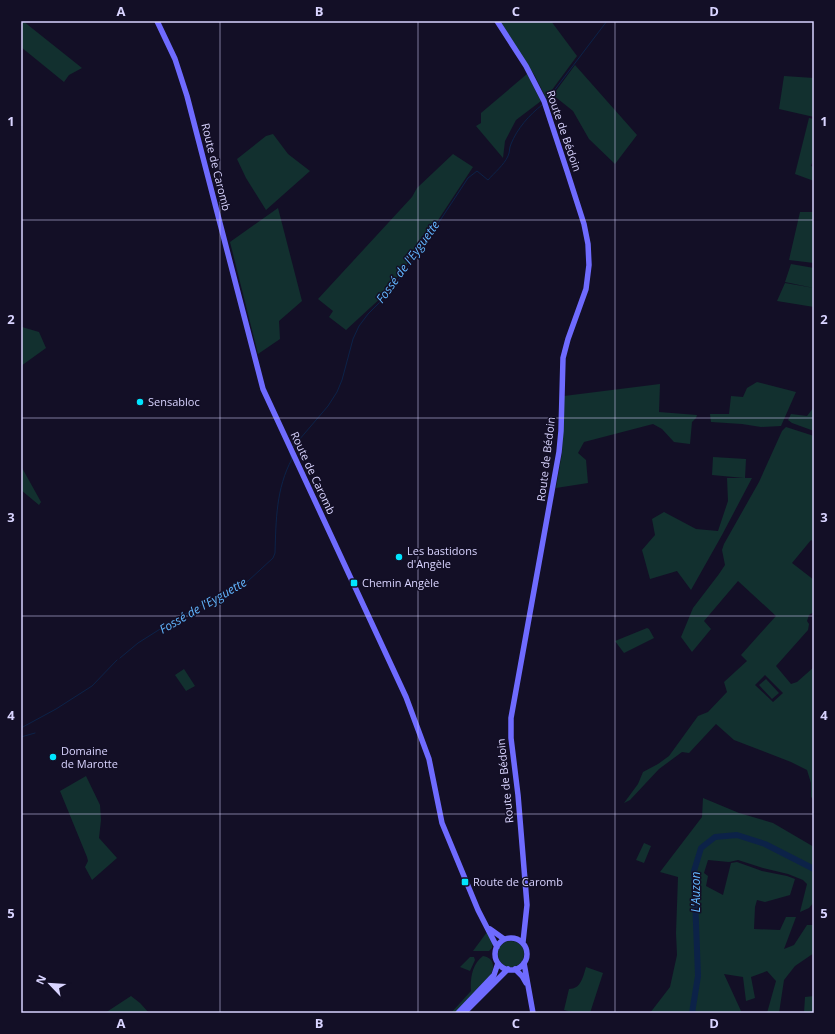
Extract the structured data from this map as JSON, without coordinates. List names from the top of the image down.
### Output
{
  "streets": {
    "main road": ["Route de Bédoin", "Route de Caromb"]
  },
  "crossings": [
    ["Route de Bédoin", "Route de Caromb"]
  ],
  "water": ["Fossé de l'Eyguette", "L'Auzon"],
  "places": {
    "other": ["Sensabloc", "Les bastidons d'Angèle", "Domaine de Marotte"],
    "transit": ["Chemin Angèle", "Route de Caromb"]
  },
  "north": "top left",
  "grid": {
    "columns": [
      "A",
      "B",
      "C",
      "D"
    ],
    "rows": [
      "1",
      "2",
      "3",
      "4",
      "5"
    ]
  }
}
